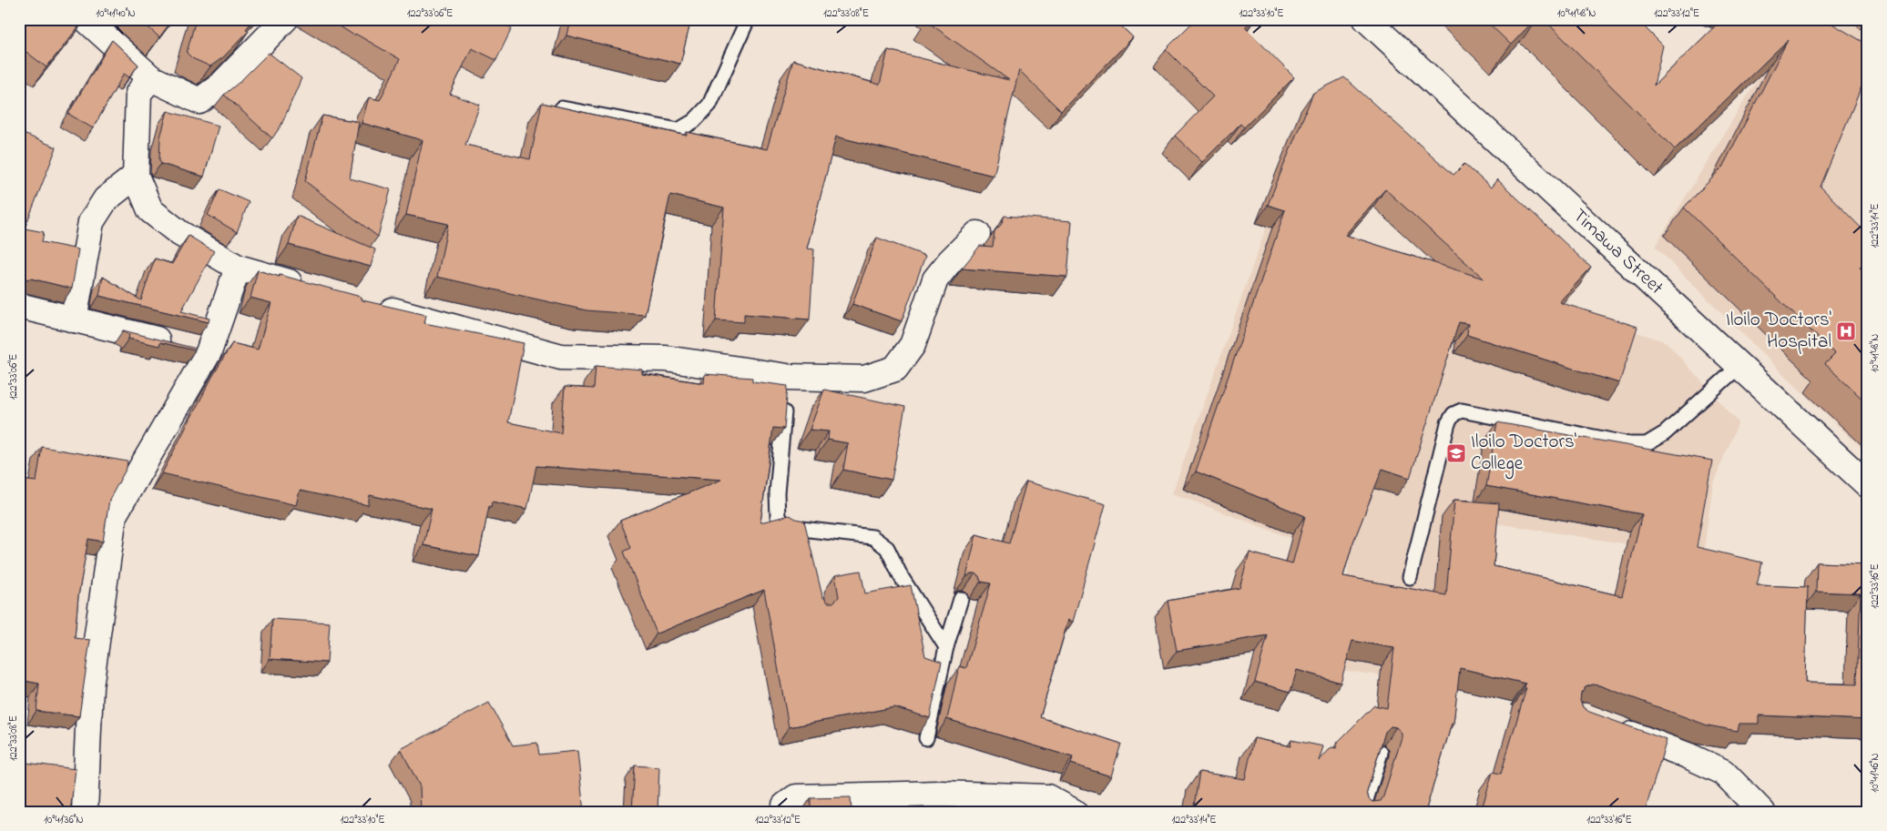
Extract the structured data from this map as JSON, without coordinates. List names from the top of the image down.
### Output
{
  "streets": {
    "street": ["Timawa Street"]
  },
  "places": {
    "hospital": ["Iloilo Doctors' Hospital"],
    "school or university": ["Iloilo Doctors' College"]
  },
  "coordinates": [
    "10°41'40\"N",
    "122°33'06\"E",
    "122°33'08\"E",
    "122°33'10\"E",
    "10°41'48\"N",
    "122°33'12\"E",
    "122°33'14\"E",
    "122°33'16\"E",
    "10°41'46\"N",
    "10°41'36\"N"
  ]
}
